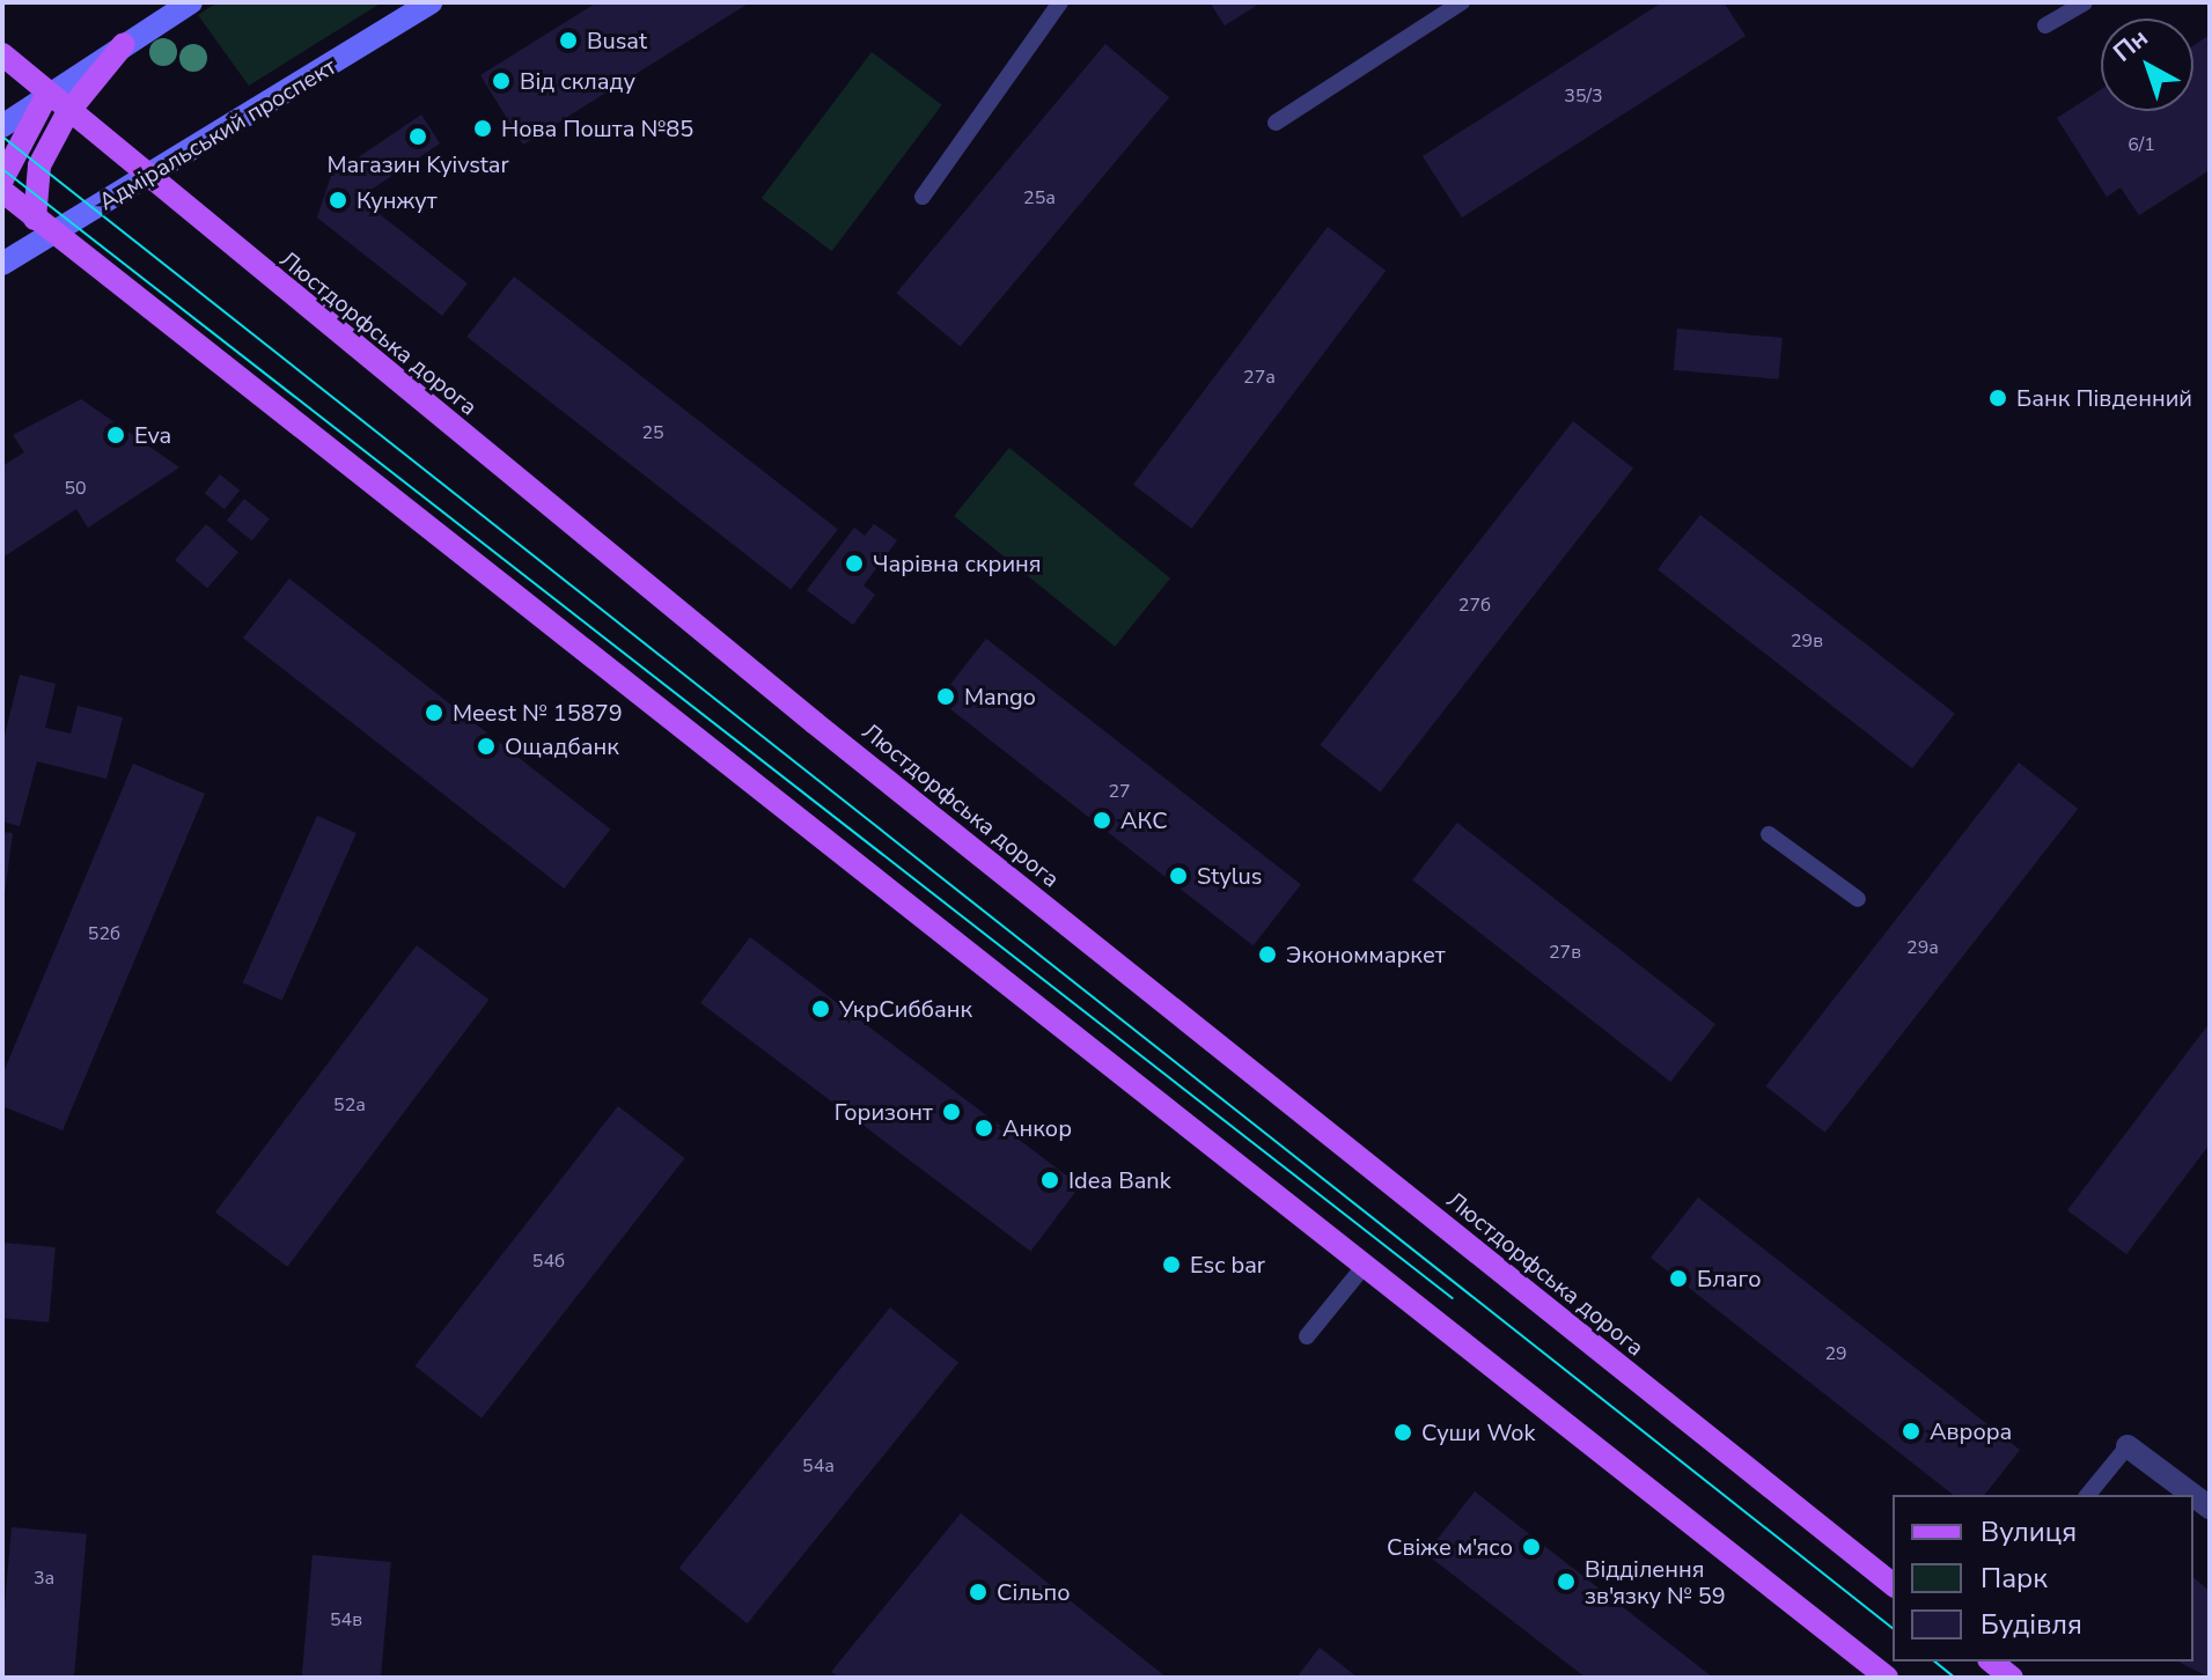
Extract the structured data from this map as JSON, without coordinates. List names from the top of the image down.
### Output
{
  "streets": {
    "main road": ["Адміральський проспект", "Люстдорфська дорога"]
  },
  "crossings": [
    ["Адміральський проспект", "Люстдорфська дорога"]
  ],
  "places": [
    "Busat",
    "Від складу",
    "Нова Пошта №85",
    "Магазин Kyivstar",
    "Кунжут",
    "Банк Південний",
    "Eva",
    "Чарівна скриня",
    "Mango",
    "Meest № 15879",
    "Ощадбанк",
    "АКС",
    "Stylus",
    "Экономмаркет",
    "УкрСиббанк",
    "Горизонт",
    "Анкор",
    "Idea Bank",
    "Esc bar",
    "Благо",
    "Аврора",
    "Суши Wok",
    "Свіже м'ясо",
    "Відділення зв'язку № 59",
    "Сільпо"
  ],
  "house_numbers": [
    "35/3",
    "6/1",
    "25а",
    "27а",
    "25",
    "50",
    "27б",
    "29в",
    "27",
    "52б",
    "29а",
    "27в",
    "52а",
    "54б",
    "29",
    "54а",
    "3а",
    "54в"
  ],
  "legend": ["Вулиця", "Парк", "Будівля"],
  "north": "top left"
}
